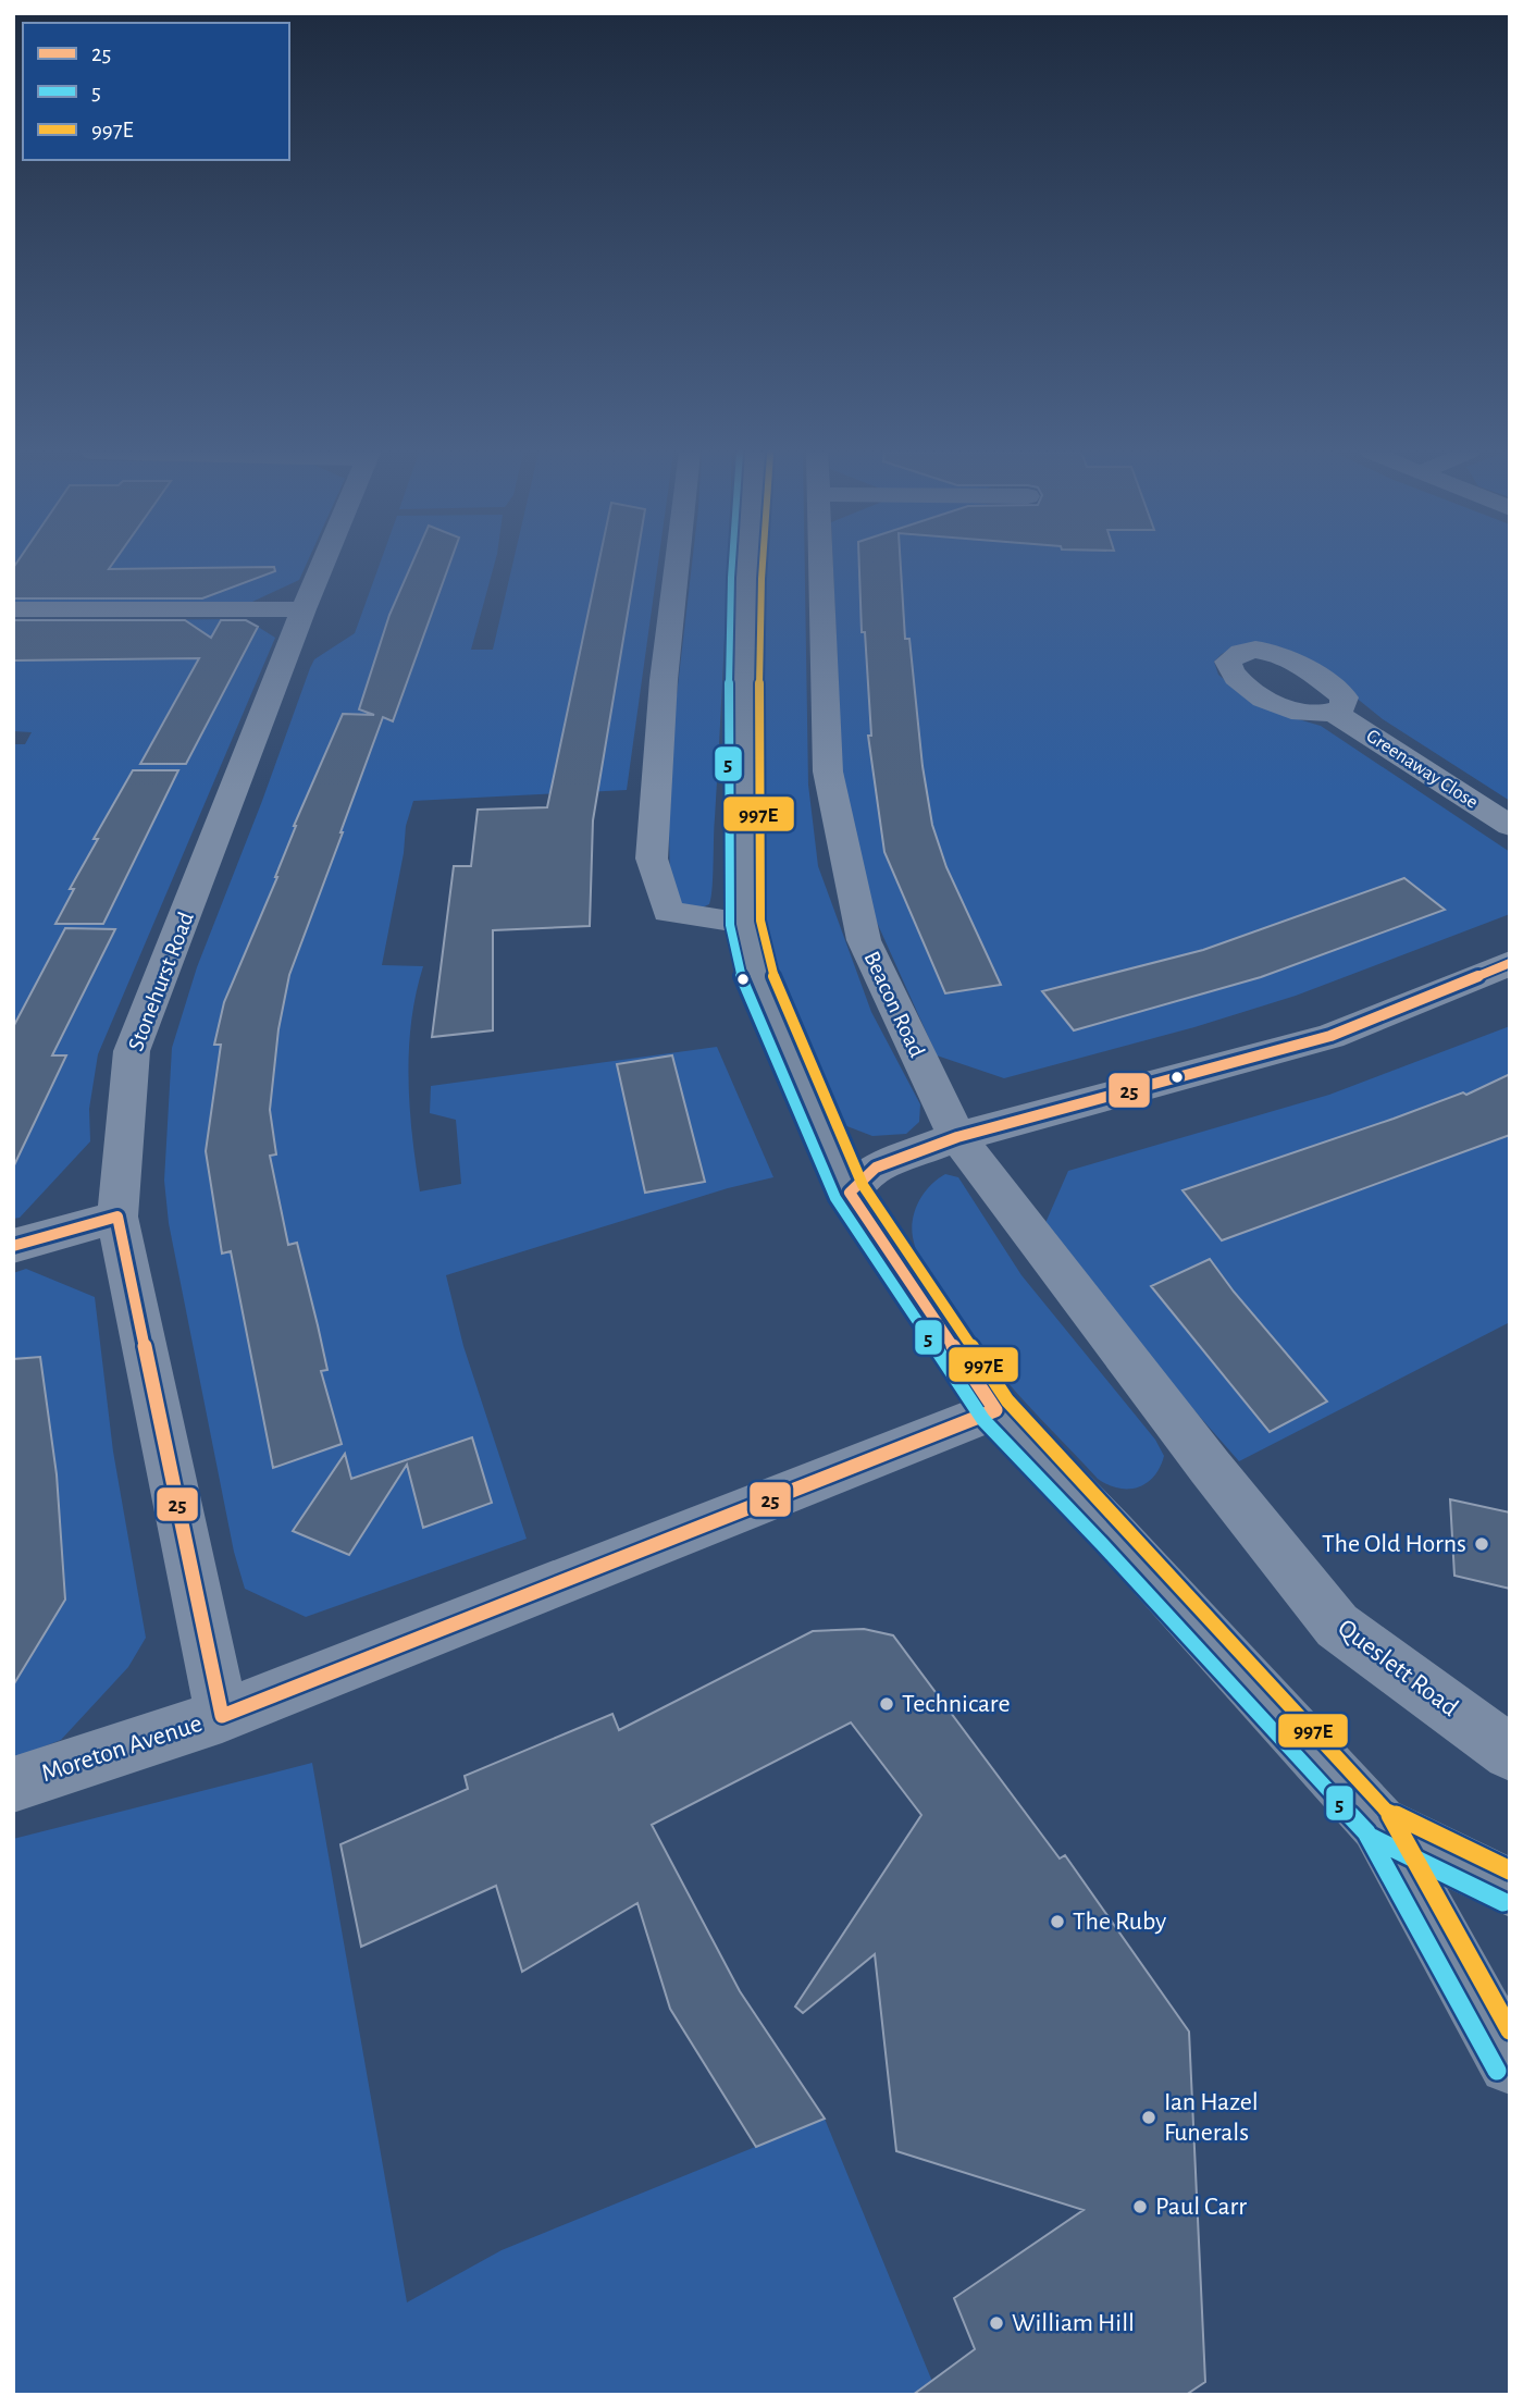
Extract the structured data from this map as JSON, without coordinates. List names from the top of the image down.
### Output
{
  "streets": {
    "street": [
      "Greenaway Close",
      "Stonehurst Road",
      "Beacon Road",
      "Queslett Road",
      "Moreton Avenue"
    ]
  },
  "crossings": [
    ["Stonehurst Road", "Moreton Avenue"],
    ["Beacon Road", "Queslett Road"]
  ],
  "places": [
    "The Old Horns",
    "Technicare",
    "The Ruby",
    "Ian Hazel Funerals",
    "Paul Carr",
    "William Hill"
  ],
  "lines": ["transit line 5", "transit line 997E", "transit line 25"],
  "legend": ["25", "5", "997E"]
}
